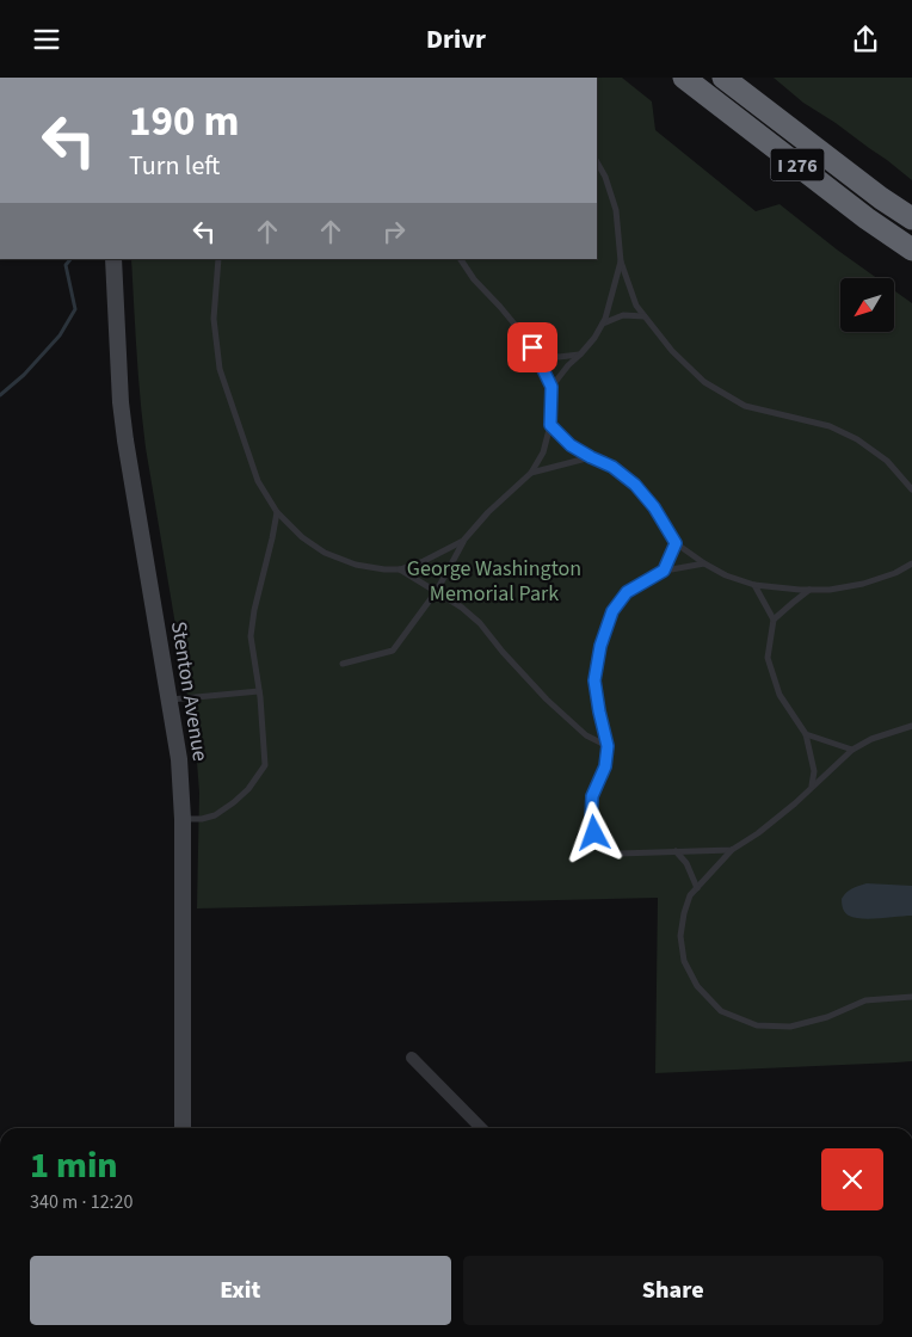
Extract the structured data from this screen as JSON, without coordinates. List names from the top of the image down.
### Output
{
  "streets": {
    "highway": ["I 276"],
    "main road": ["Stenton Avenue"]
  },
  "parks": ["George Washington Memorial Park"],
  "north": "bottom left",
  "page": {
    "header": "Drivr",
    "turn": ["190 m", "Turn left"],
    "heading": ["1 min", "340 m · 12:20"],
    "buttons": ["Exit", "Share"]
  }
}
